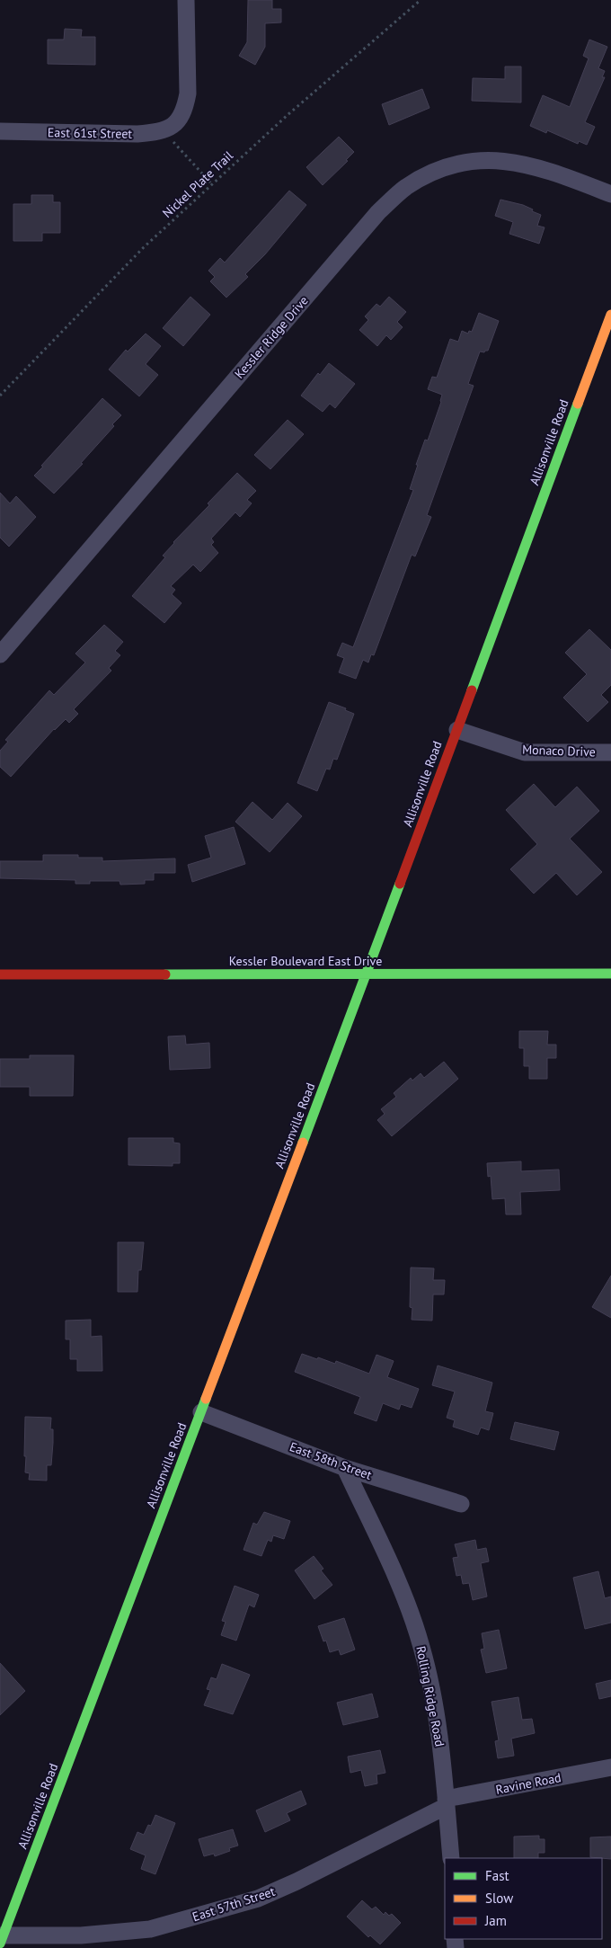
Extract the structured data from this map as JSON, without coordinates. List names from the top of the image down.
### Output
{
  "streets": {
    "main road": ["Allisonville Road", "Kessler Boulevard East Drive"],
    "street": [
      "East 61st Street",
      "Kessler Ridge Drive",
      "Monaco Drive",
      "East 58th Street",
      "Rolling Ridge Road",
      "Ravine Road",
      "East 57th Street"
    ],
    "path": ["Nickel Plate Trail"]
  },
  "crossings": [
    ["Allisonville Road", "Monaco Drive"],
    ["Allisonville Road", "Kessler Boulevard East Drive"],
    ["Allisonville Road", "East 58th Street"],
    ["Allisonville Road", "East 57th Street"],
    ["East 58th Street", "Rolling Ridge Road"],
    ["Rolling Ridge Road", "Ravine Road"],
    ["Rolling Ridge Road", "East 57th Street"],
    ["Ravine Road", "East 57th Street"]
  ],
  "legend": ["Fast", "Slow", "Jam"]
}
